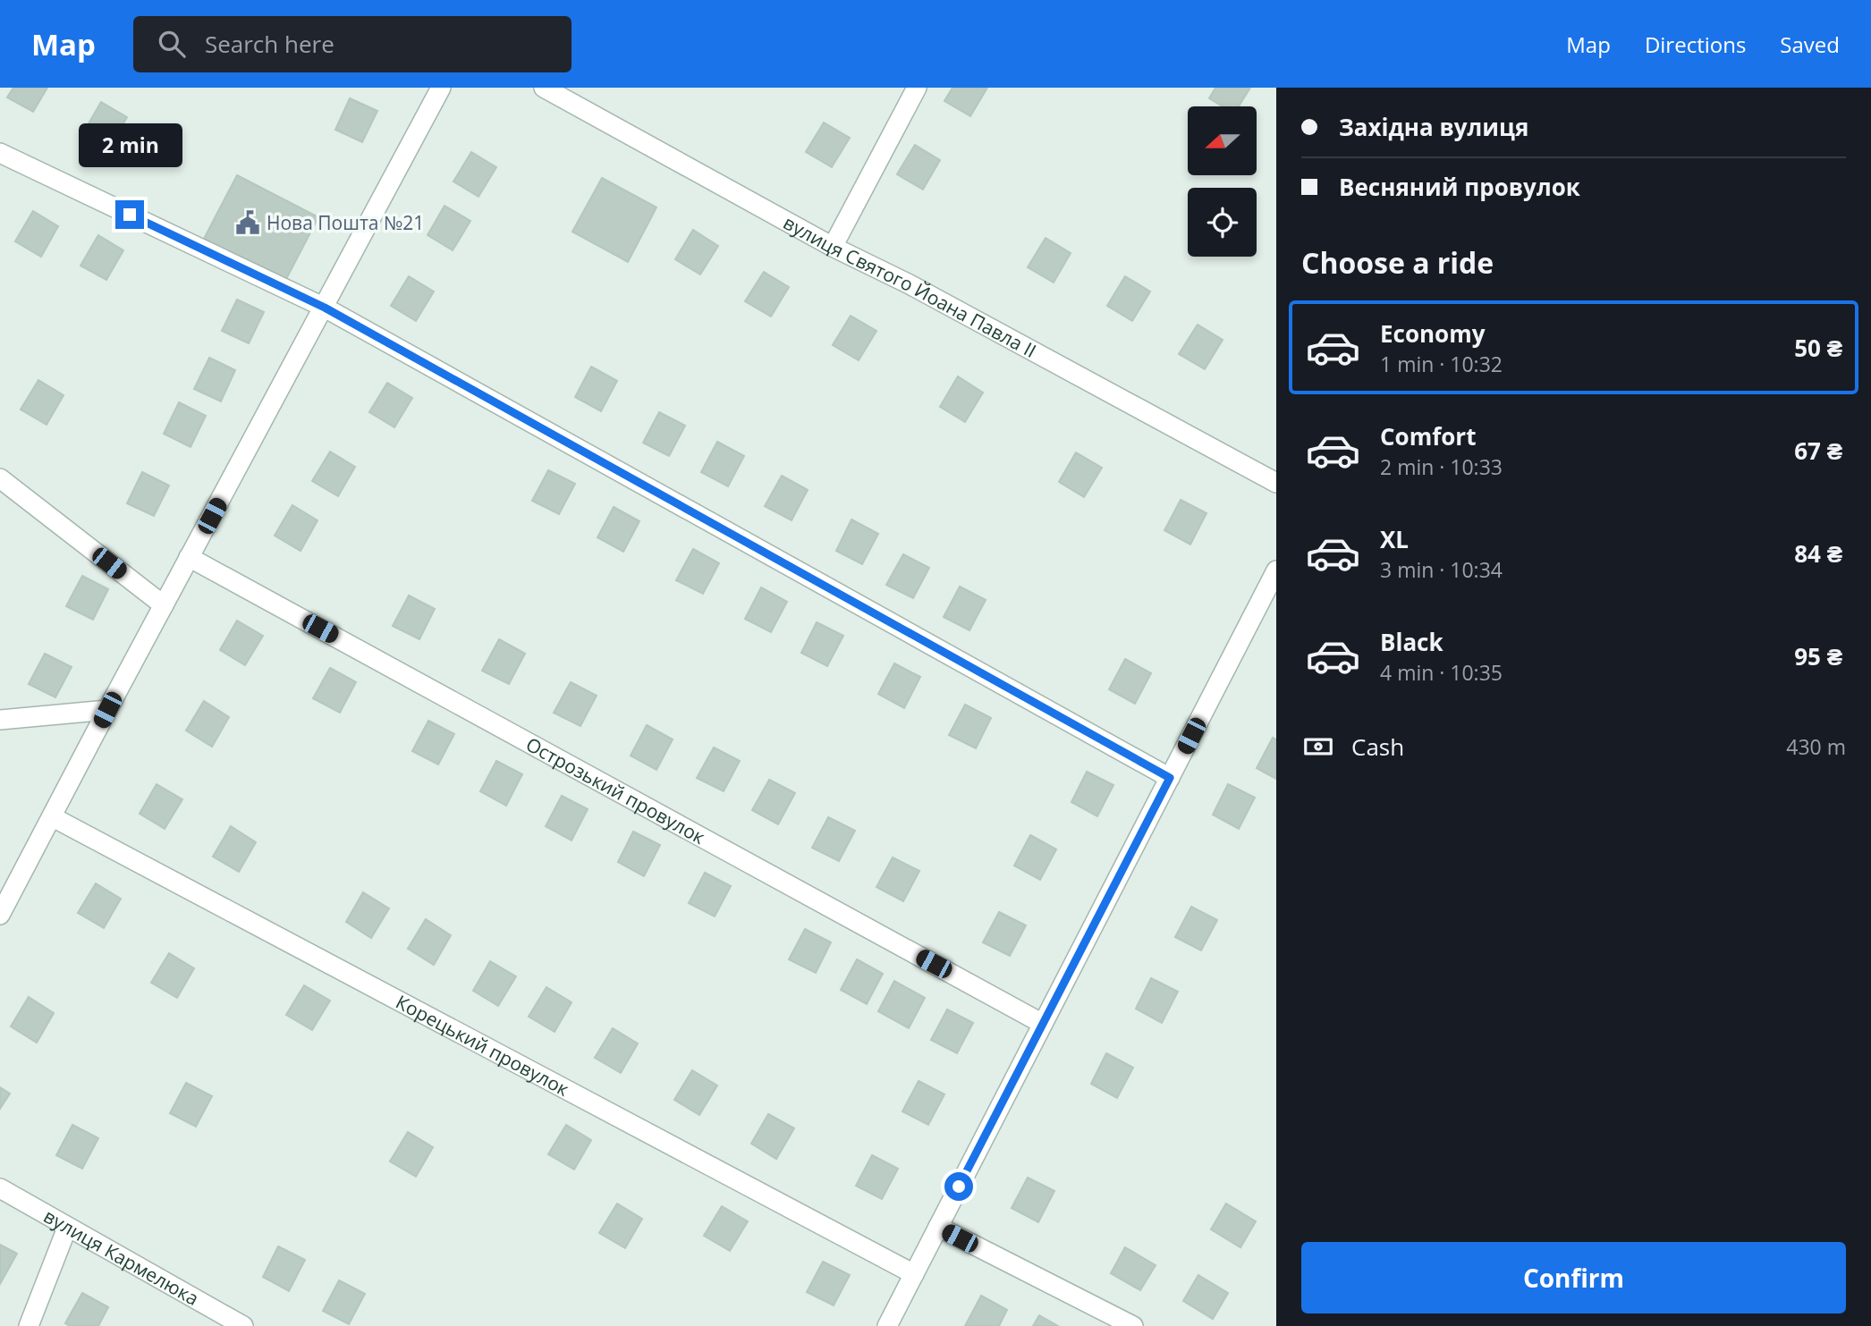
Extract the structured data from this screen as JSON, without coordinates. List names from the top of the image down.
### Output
{
  "streets": {
    "street": [
      "вулиця Святого Йоана Павла II",
      "Острозький провулок",
      "Корецький провулок",
      "вулиця Кармелюка"
    ]
  },
  "places": {
    "public building": ["Нова Пошта №21"]
  },
  "north": "left",
  "page": {
    "header": "Map",
    "search": "Search here",
    "nav": ["Map", "Directions", "Saved"],
    "banner": ["Західна вулиця", "Весняний провулок"],
    "bubble": "2 min",
    "heading": "Choose a ride",
    "list": [
      {
        "name": "Economy",
        "note": "1 min · 10:32",
        "value": "50 ₴"
      },
      {
        "name": "Comfort",
        "note": "2 min · 10:33",
        "value": "67 ₴"
      },
      {
        "name": "XL",
        "note": "3 min · 10:34",
        "value": "84 ₴"
      },
      {
        "name": "Black",
        "note": "4 min · 10:35",
        "value": "95 ₴"
      }
    ],
    "pay": ["Cash", "430 m"],
    "buttons": "Confirm"
  }
}
